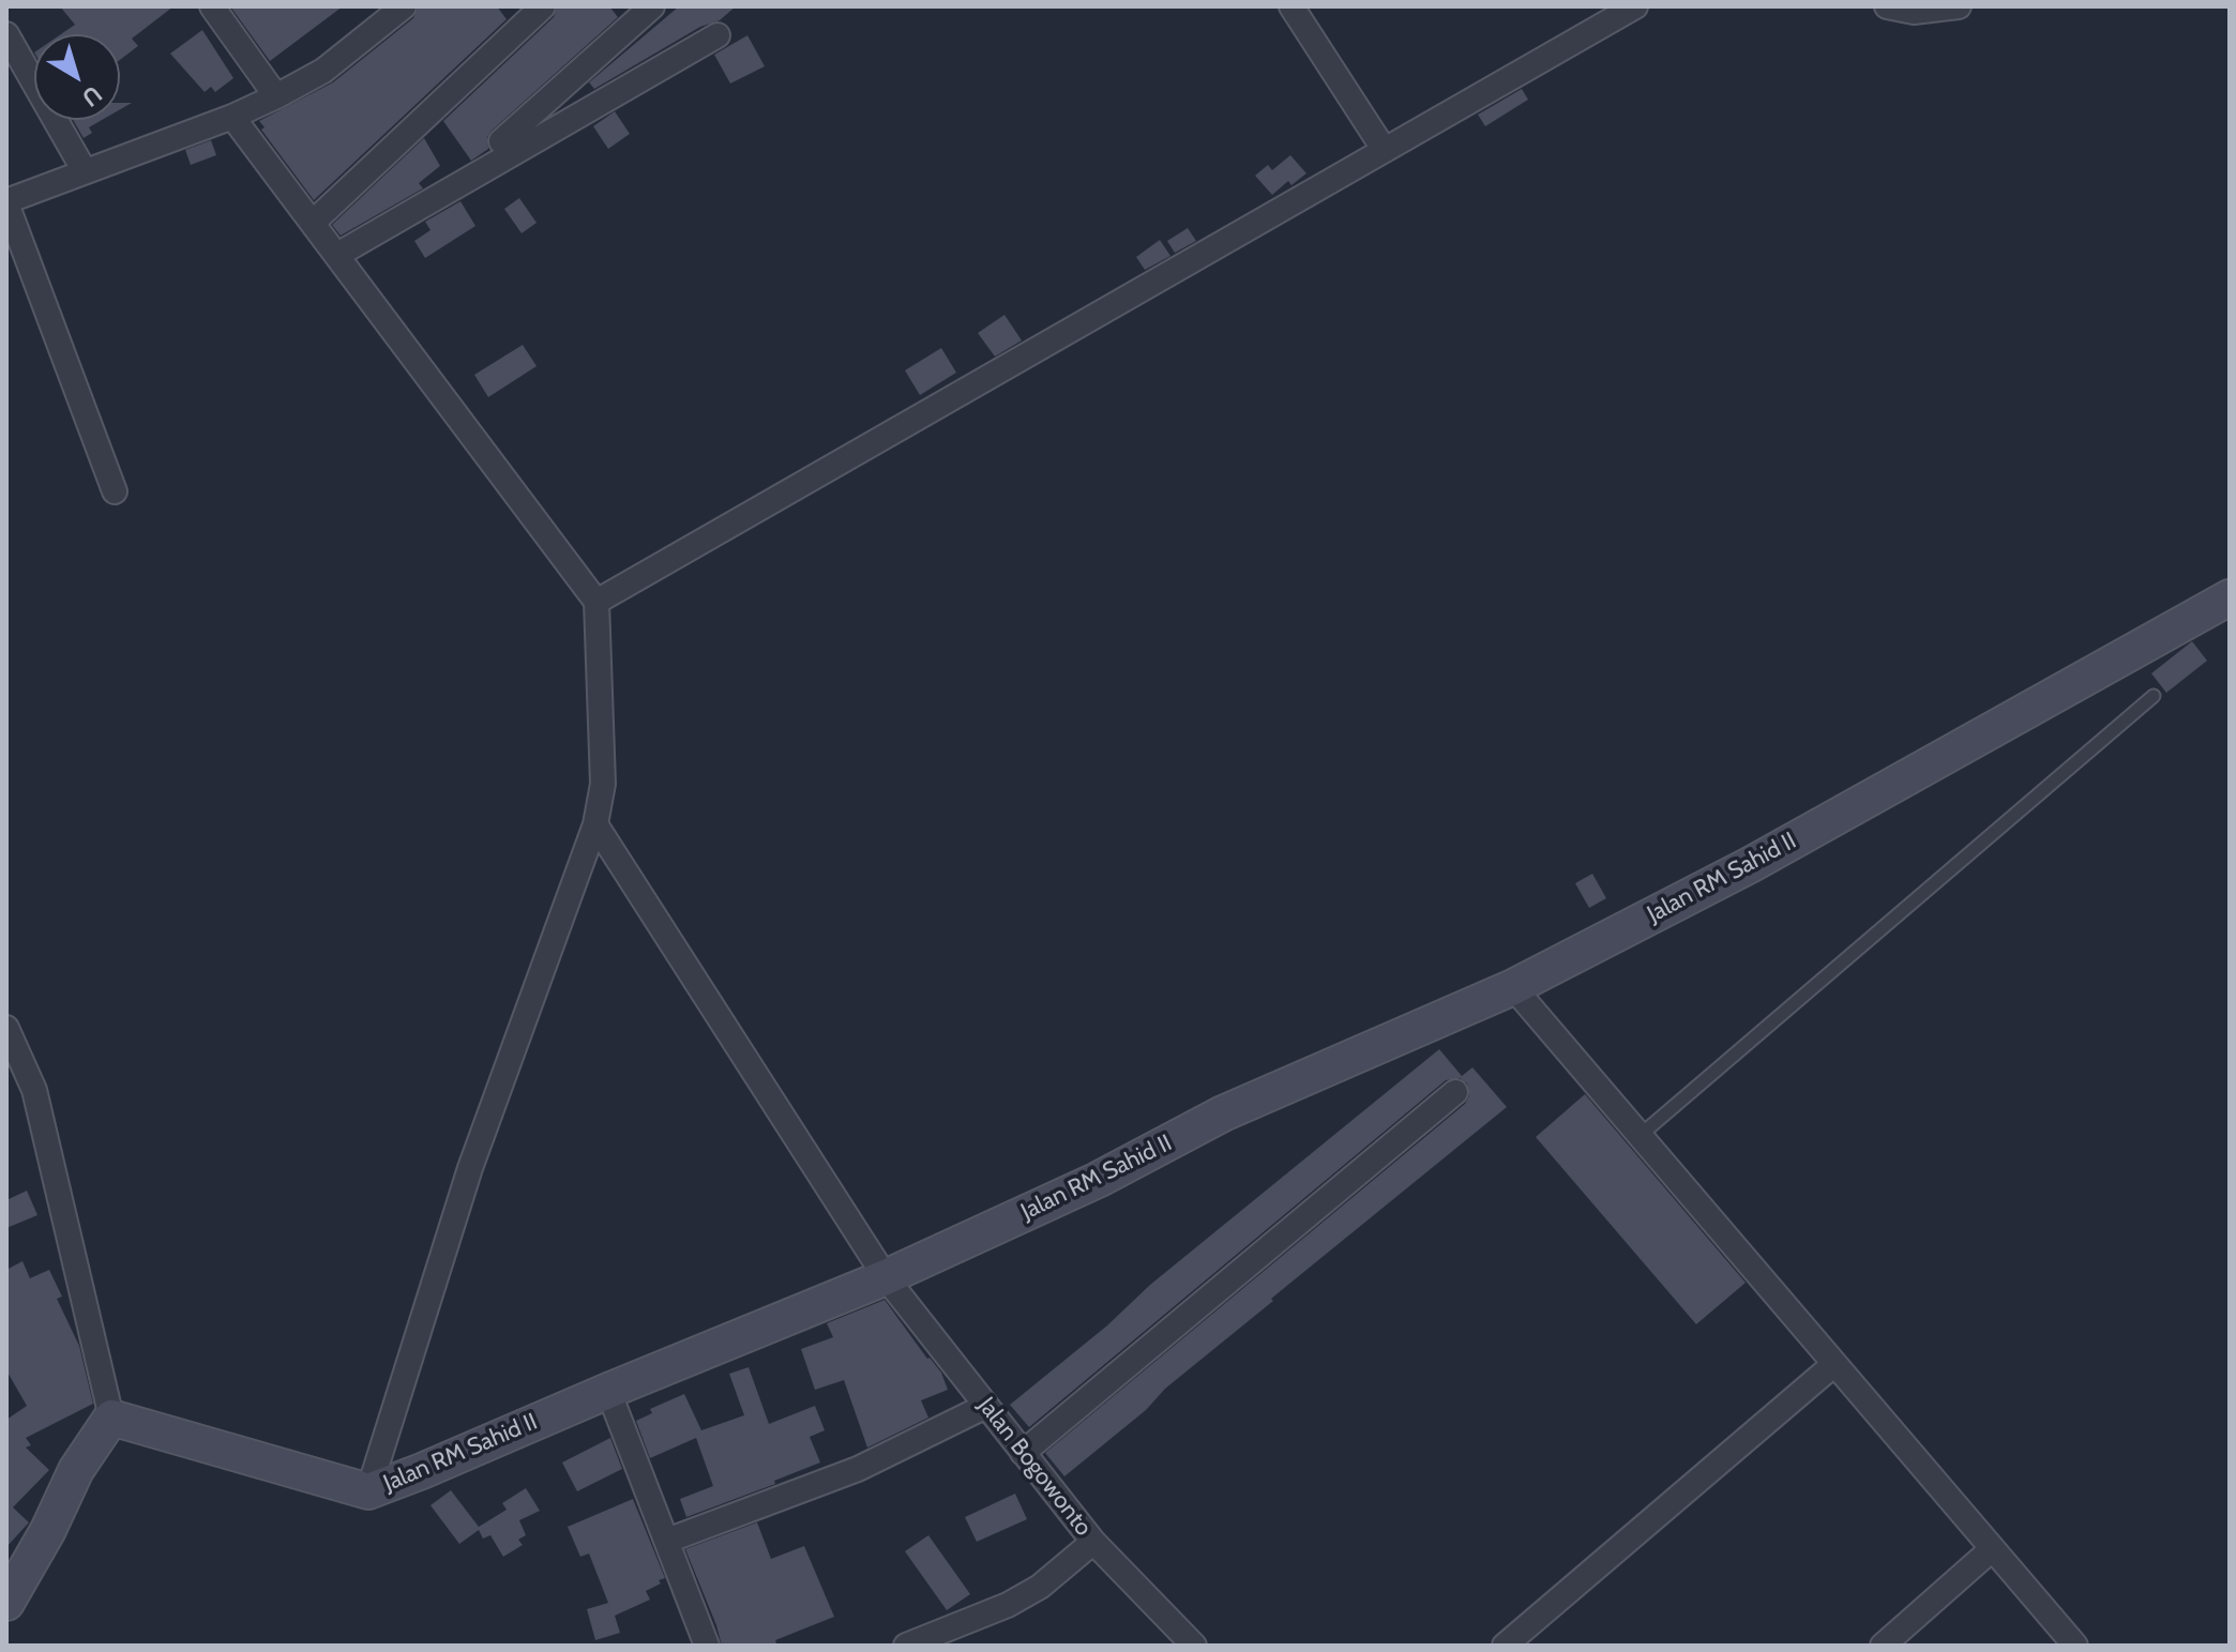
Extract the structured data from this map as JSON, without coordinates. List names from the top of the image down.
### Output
{
  "streets": {
    "street": ["Jalan RM Sahid II", "Jalan Bogowonto"]
  },
  "crossings": [
    ["Jalan RM Sahid II", "Jalan Bogowonto"]
  ],
  "north": "bottom right"
}
